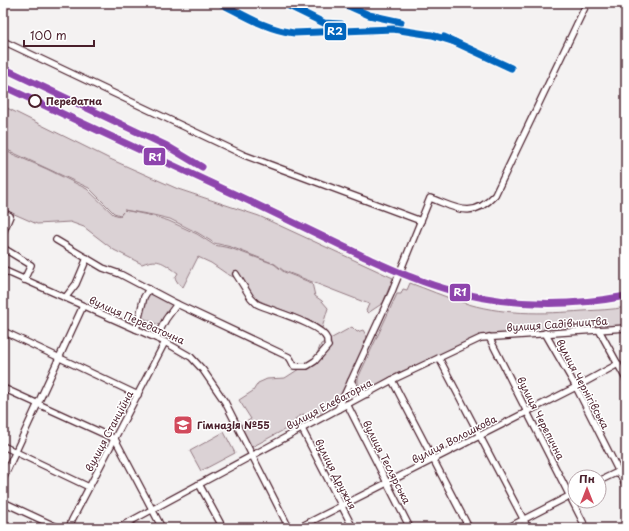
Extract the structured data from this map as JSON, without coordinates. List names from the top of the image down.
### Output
{
  "streets": {
    "street": [
      "вулиця Передаточна",
      "вулиця Садівництва",
      "вулиця Чернігівська",
      "вулиця Елеваторна",
      "вулиця Черепична",
      "вулиця Станційна",
      "вулиця Волошкова",
      "вулиця Теслярська",
      "вулиця Дружня"
    ]
  },
  "crossings": [
    ["вулиця Передаточна", "вулиця Елеваторна"],
    ["вулиця Передаточна", "вулиця Станційна"],
    ["вулиця Садівництва", "вулиця Чернігівська"],
    ["вулиця Садівництва", "вулиця Елеваторна"],
    ["вулиця Садівництва", "вулиця Черепична"],
    ["вулиця Чернігівська", "вулиця Волошкова"],
    ["вулиця Елеваторна", "вулиця Черепична"],
    ["вулиця Елеваторна", "вулиця Теслярська"],
    ["вулиця Елеваторна", "вулиця Дружня"],
    ["вулиця Черепична", "вулиця Волошкова"],
    ["вулиця Волошкова", "вулиця Теслярська"],
    ["вулиця Волошкова", "вулиця Дружня"]
  ],
  "places": {
    "other": ["Передатна"],
    "school or university": ["Гімназія №55"]
  },
  "lines": ["transit line R2", "transit line R1"],
  "scale_bar": "100 m",
  "north": "top"
}
